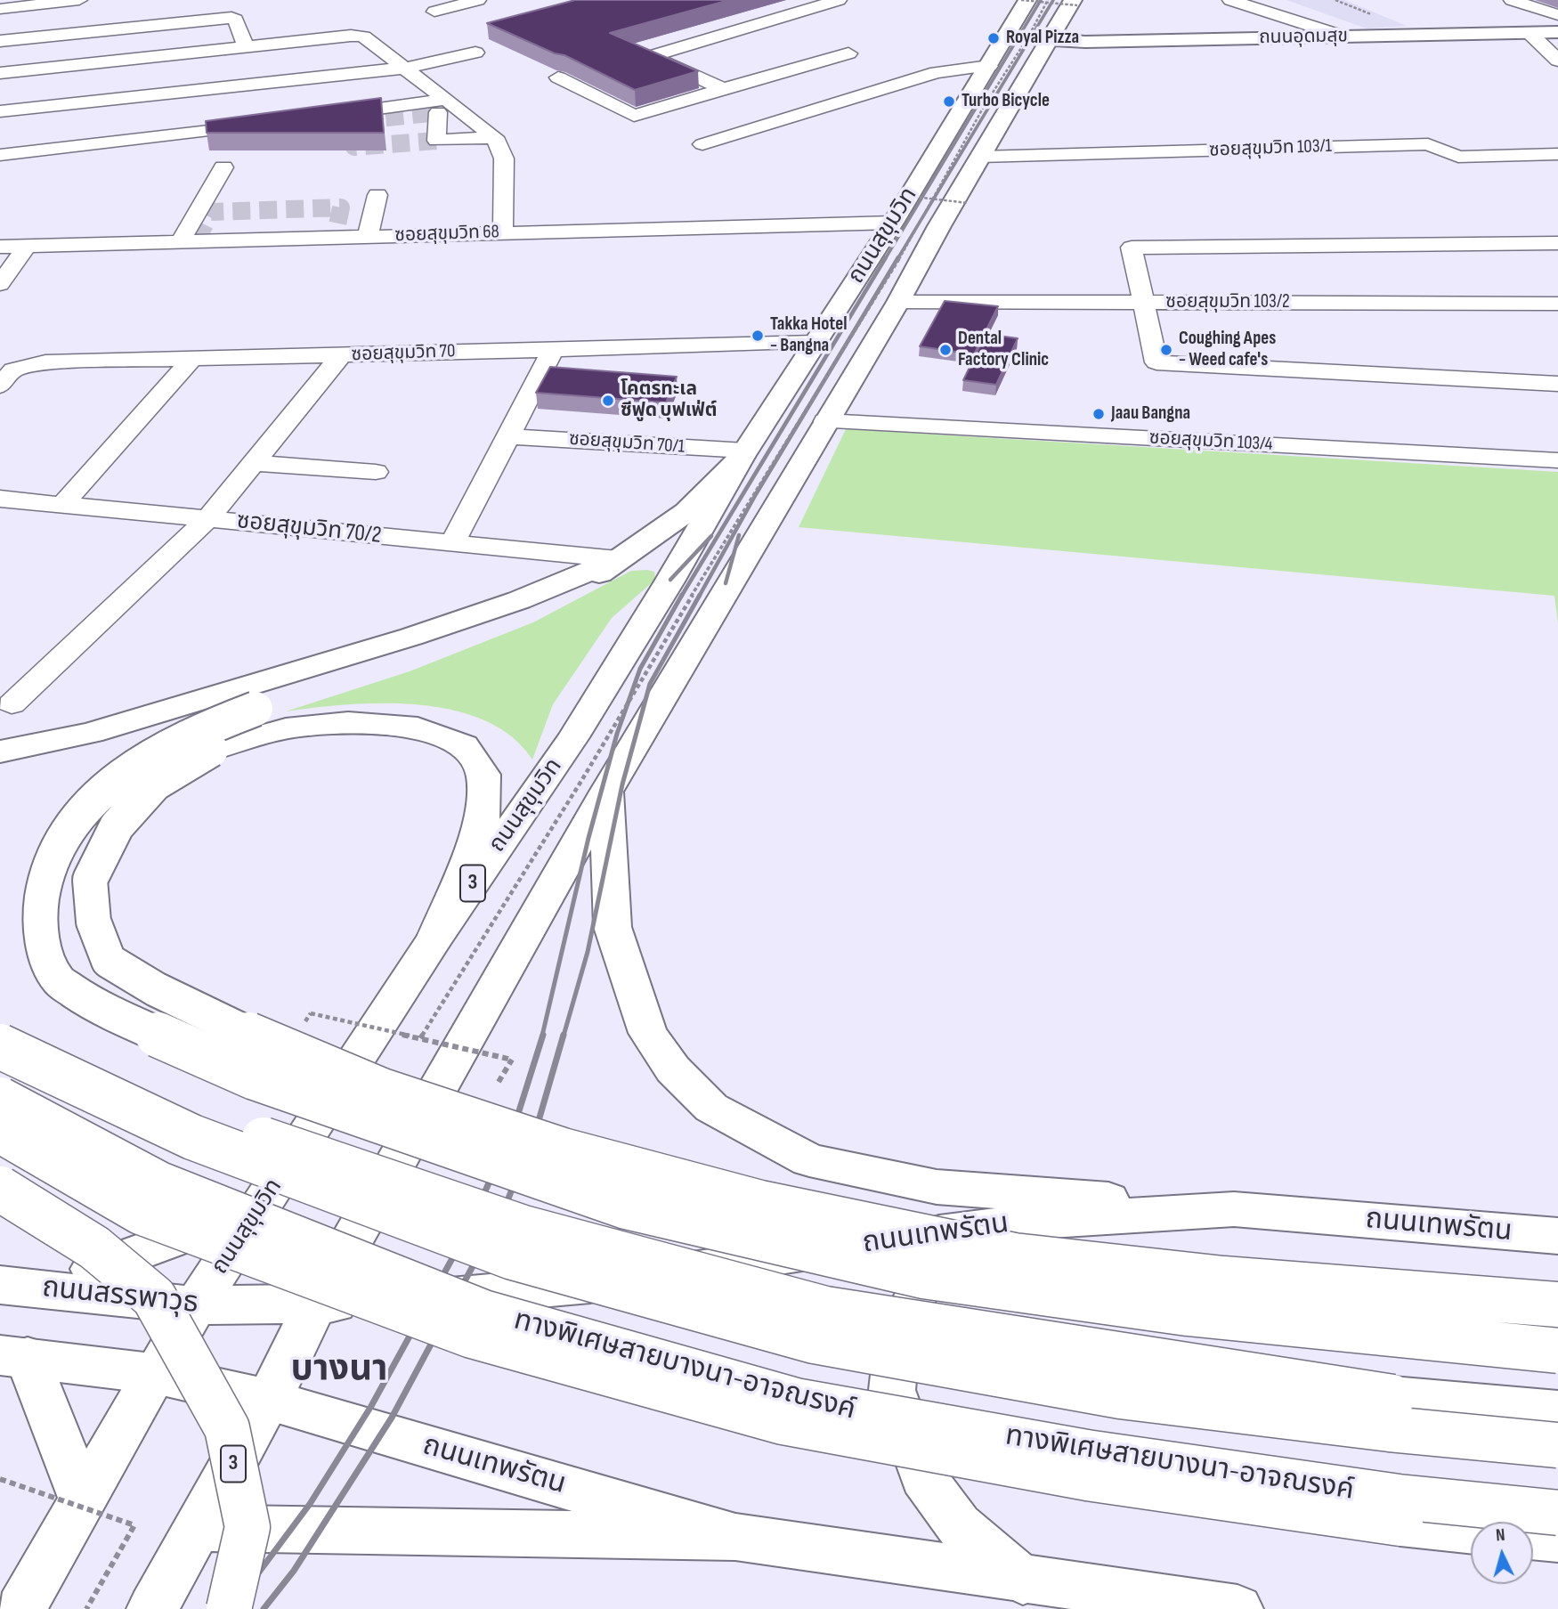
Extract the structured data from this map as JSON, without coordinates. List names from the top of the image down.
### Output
{
  "streets": {
    "main road": [
      "ถนนอุดมสุข",
      "ถนนสุขุมวิท",
      "3",
      "ถนนเทพรัตน",
      "ถนนสรรพาวุธ",
      "ทางพิเศษสายบางนา-อาจณรงค์"
    ],
    "street": [
      "ซอยสุขุมวิท 103/1",
      "ซอยสุขุมวิท 68",
      "ซอยสุขุมวิท 103/2",
      "ซอยสุขุมวิท 70",
      "ซอยสุขุมวิท 103/4",
      "ซอยสุขุมวิท 70/1",
      "ซอยสุขุมวิท 70/2"
    ]
  },
  "crossings": [
    ["ถนนอุดมสุข", "ถนนสุขุมวิท"],
    ["ซอยสุขุมวิท 103/1", "ถนนสุขุมวิท"],
    ["ซอยสุขุมวิท 68", "ถนนสุขุมวิท"],
    ["ถนนสุขุมวิท", "ซอยสุขุมวิท 103/2"],
    ["ถนนสุขุมวิท", "ซอยสุขุมวิท 70"],
    ["ถนนสุขุมวิท", "ซอยสุขุมวิท 103/4"],
    ["ถนนสุขุมวิท", "ซอยสุขุมวิท 70/1"],
    ["ถนนสุขุมวิท", "ถนนเทพรัตน"],
    ["ถนนสุขุมวิท", "ถนนสรรพาวุธ"],
    ["ถนนเทพรัตน", "ถนนสรรพาวุธ"]
  ],
  "districts": ["บางนา"],
  "places": [
    "Royal Pizza",
    "Turbo Bicycle",
    "Takka Hotel - Bangna",
    "Dental Factory Clinic",
    "Coughing Apes - Weed cafe's",
    "โคตรทะเล ซีฟูด บุฟเฟ่ต์",
    "Jaau Bangna"
  ],
  "north": "top"
}
